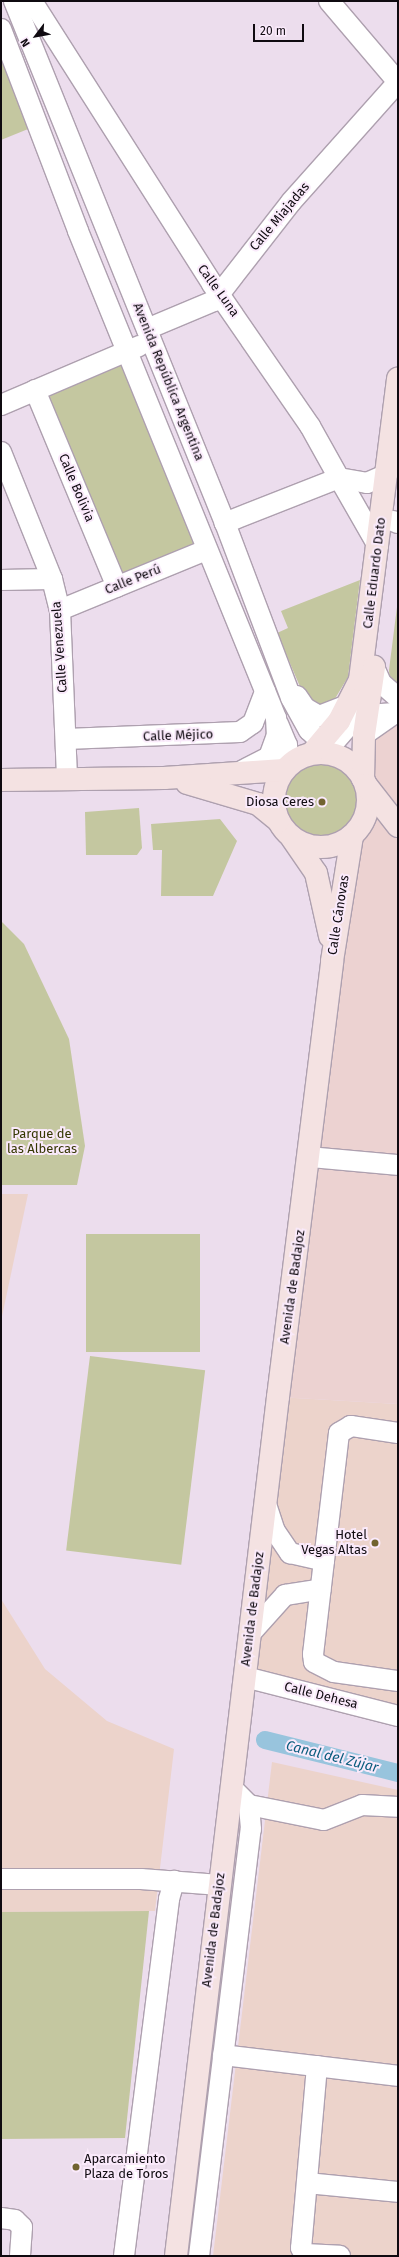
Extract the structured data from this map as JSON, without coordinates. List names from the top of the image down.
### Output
{
  "streets": {
    "main road": ["Calle Eduardo Dato", "Calle Cánovas", "Avenida de Badajoz"],
    "street": [
      "Calle Miajadas",
      "Calle Luna",
      "Avenida República Argentina",
      "Calle Bolivia",
      "Calle Perú",
      "Calle Venezuela",
      "Calle Méjico",
      "Calle Dehesa"
    ]
  },
  "crossings": [
    ["Calle Miajadas", "Calle Luna"],
    ["Calle Miajadas", "Avenida República Argentina"],
    ["Calle Luna", "Calle Eduardo Dato"],
    ["Avenida República Argentina", "Calle Eduardo Dato"],
    ["Avenida República Argentina", "Calle Perú"],
    ["Avenida República Argentina", "Calle Méjico"],
    ["Avenida República Argentina", "Calle Cánovas"],
    ["Calle Bolivia", "Calle Perú"],
    ["Calle Eduardo Dato", "Calle Cánovas"],
    ["Calle Perú", "Calle Venezuela"],
    ["Calle Venezuela", "Calle Méjico"],
    ["Calle Cánovas", "Avenida de Badajoz"],
    ["Avenida de Badajoz", "Calle Dehesa"]
  ],
  "water": ["Canal del Zújar"],
  "parks": ["Parque de las Albercas"],
  "places": ["Diosa Ceres", "Hotel Vegas Altas", "Aparcamiento Plaza de Toros"],
  "scale_bar": "20 m",
  "north": "bottom left"
}
